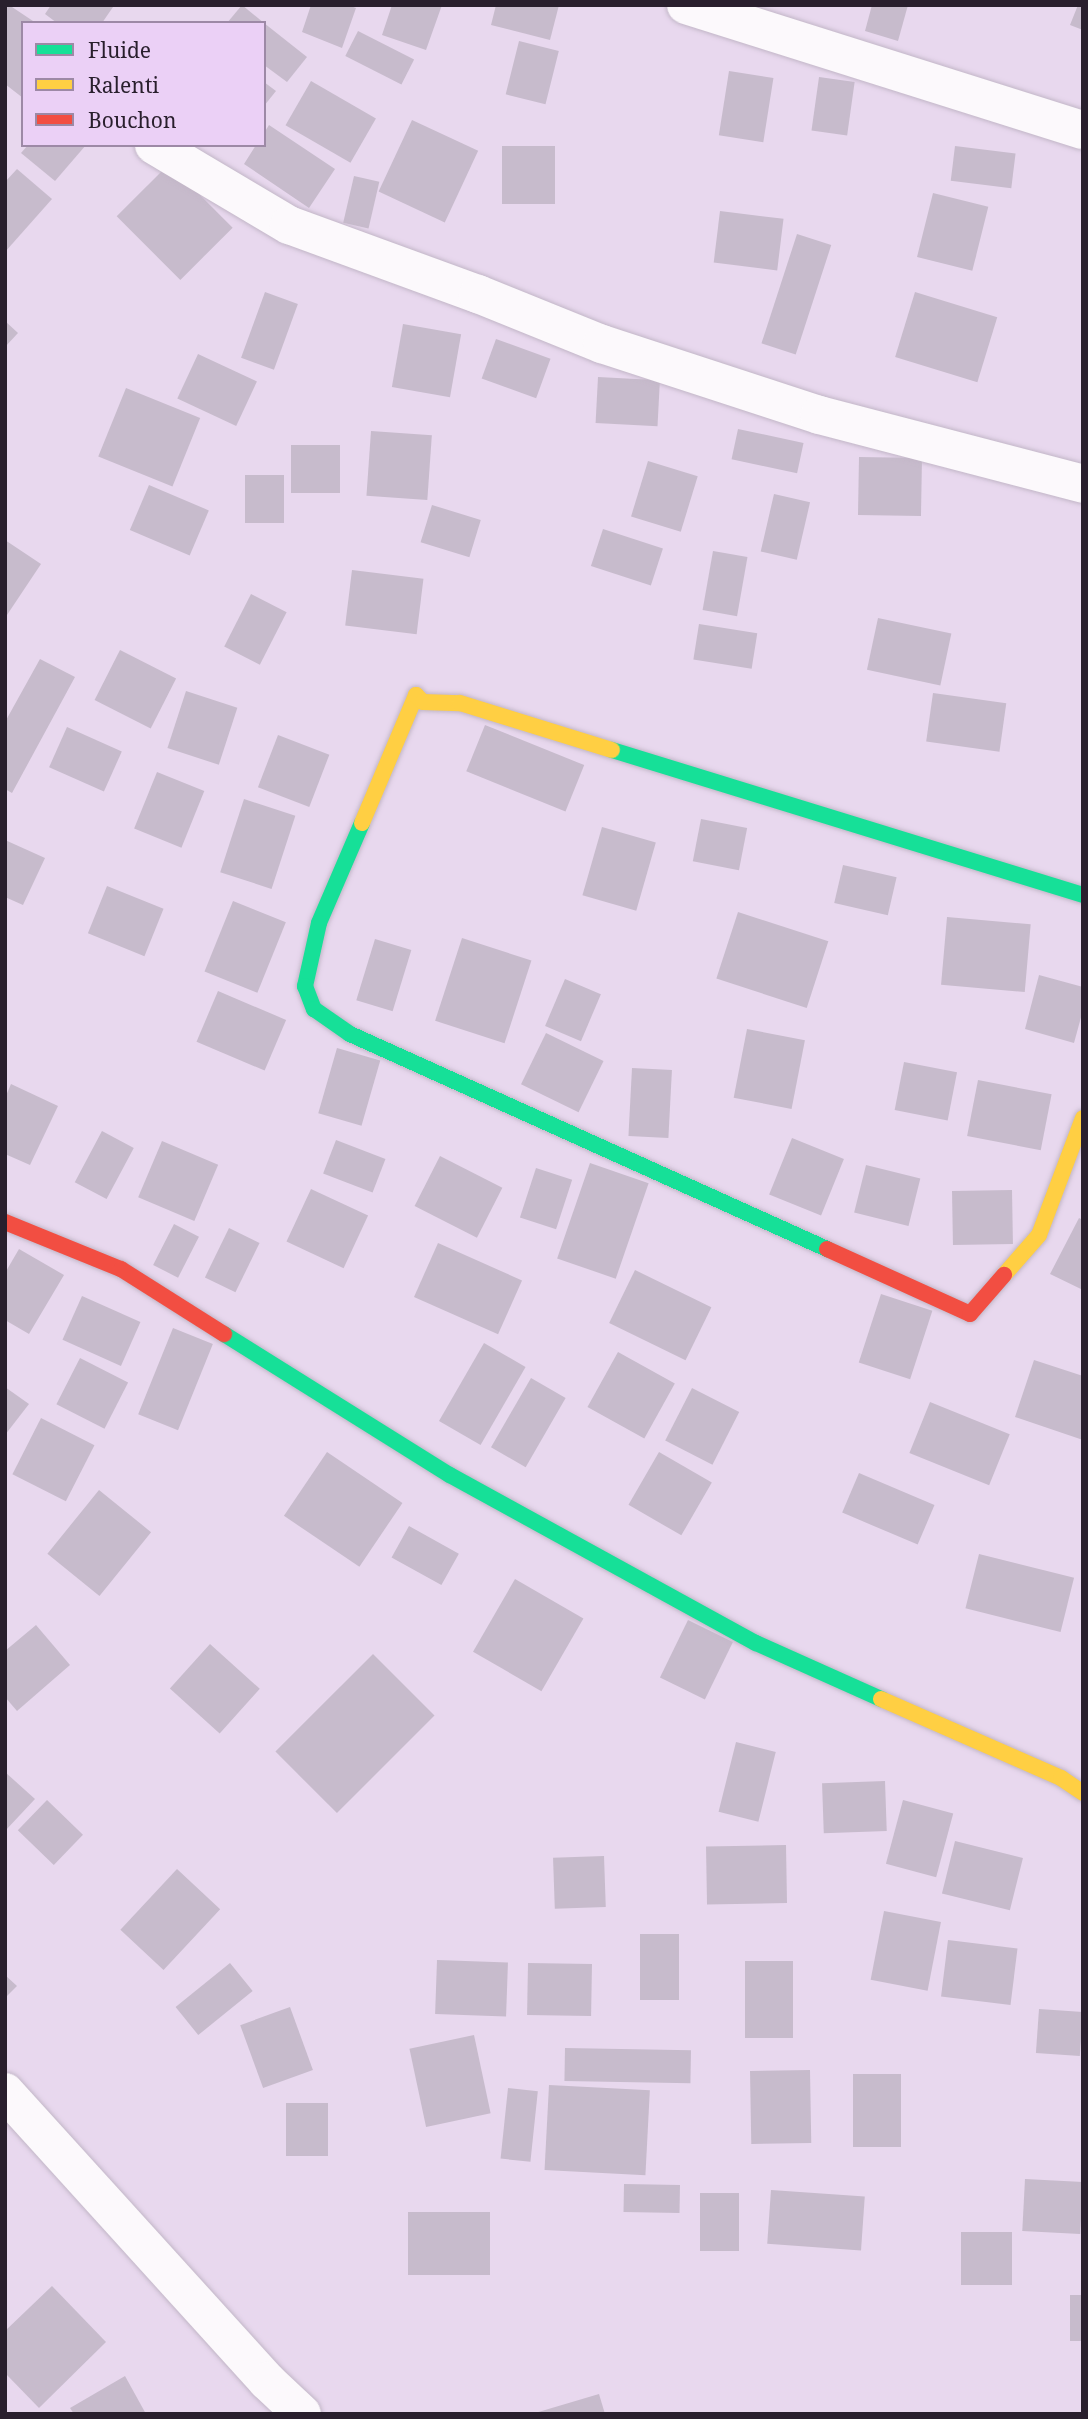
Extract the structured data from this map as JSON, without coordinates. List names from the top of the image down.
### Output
{
  "legend": ["Fluide", "Ralenti", "Bouchon"]
}
